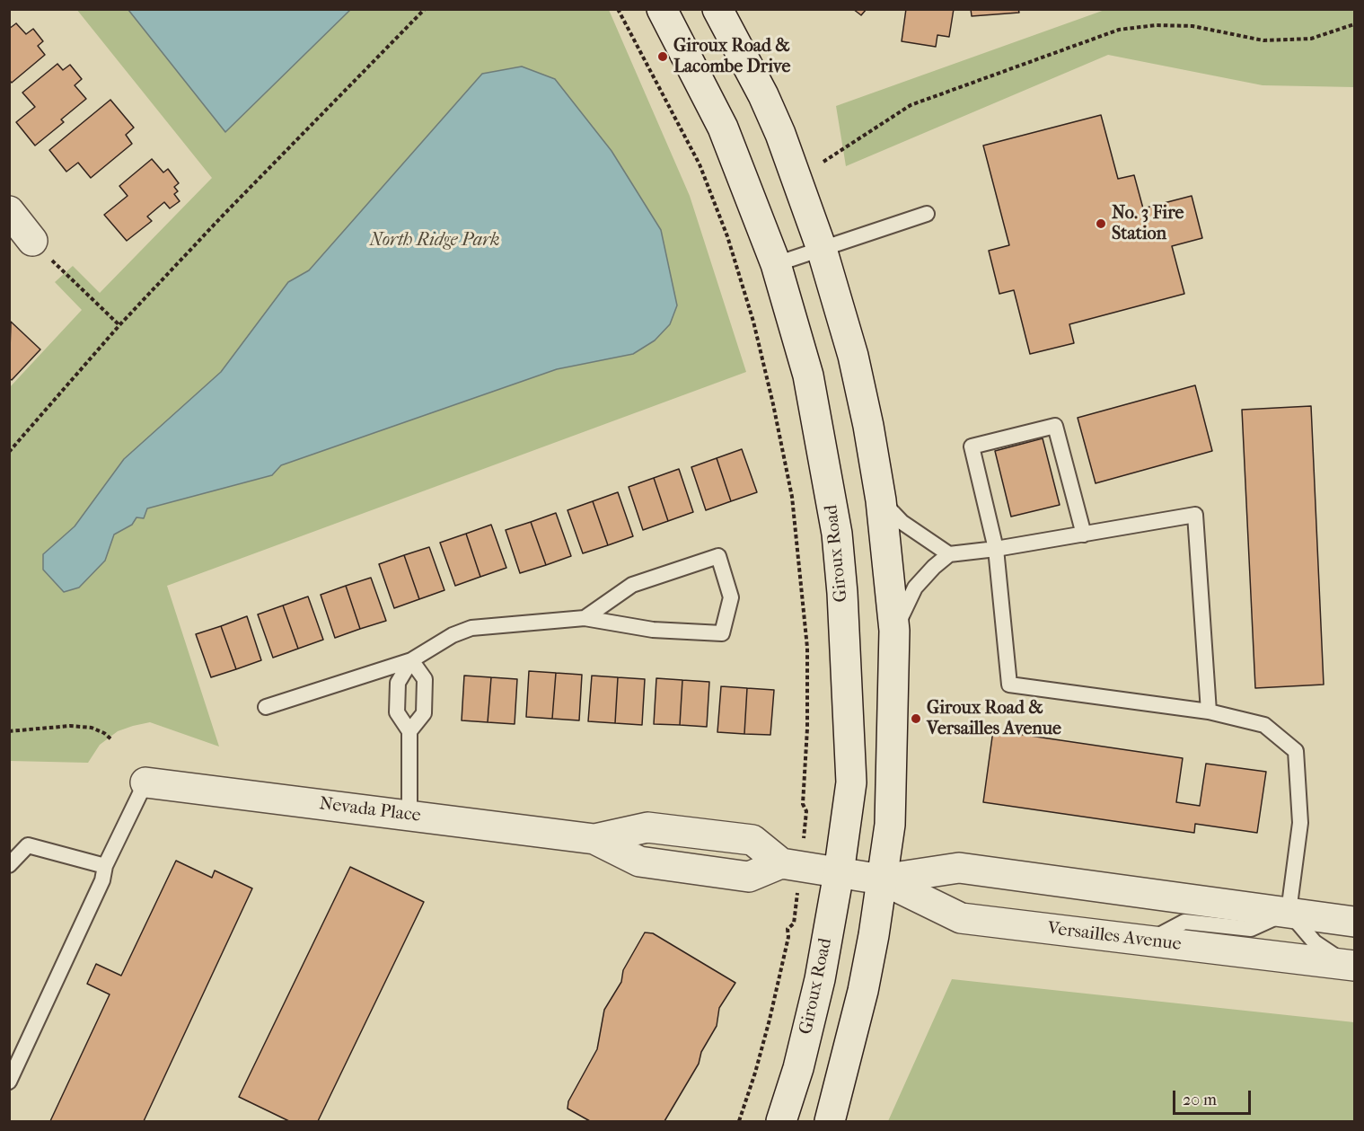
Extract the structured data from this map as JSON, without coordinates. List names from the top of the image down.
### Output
{
  "streets": {
    "main road": ["Giroux Road", "Nevada Place", "Versailles Avenue"]
  },
  "crossings": [
    ["Giroux Road", "Nevada Place"],
    ["Giroux Road", "Versailles Avenue"],
    ["Nevada Place", "Versailles Avenue"]
  ],
  "parks": ["North Ridge Park"],
  "places": ["Giroux Road & Lacombe Drive", "No. 3 Fire Station", "Giroux Road & Versailles Avenue"],
  "scale_bar": "20 m"
}
